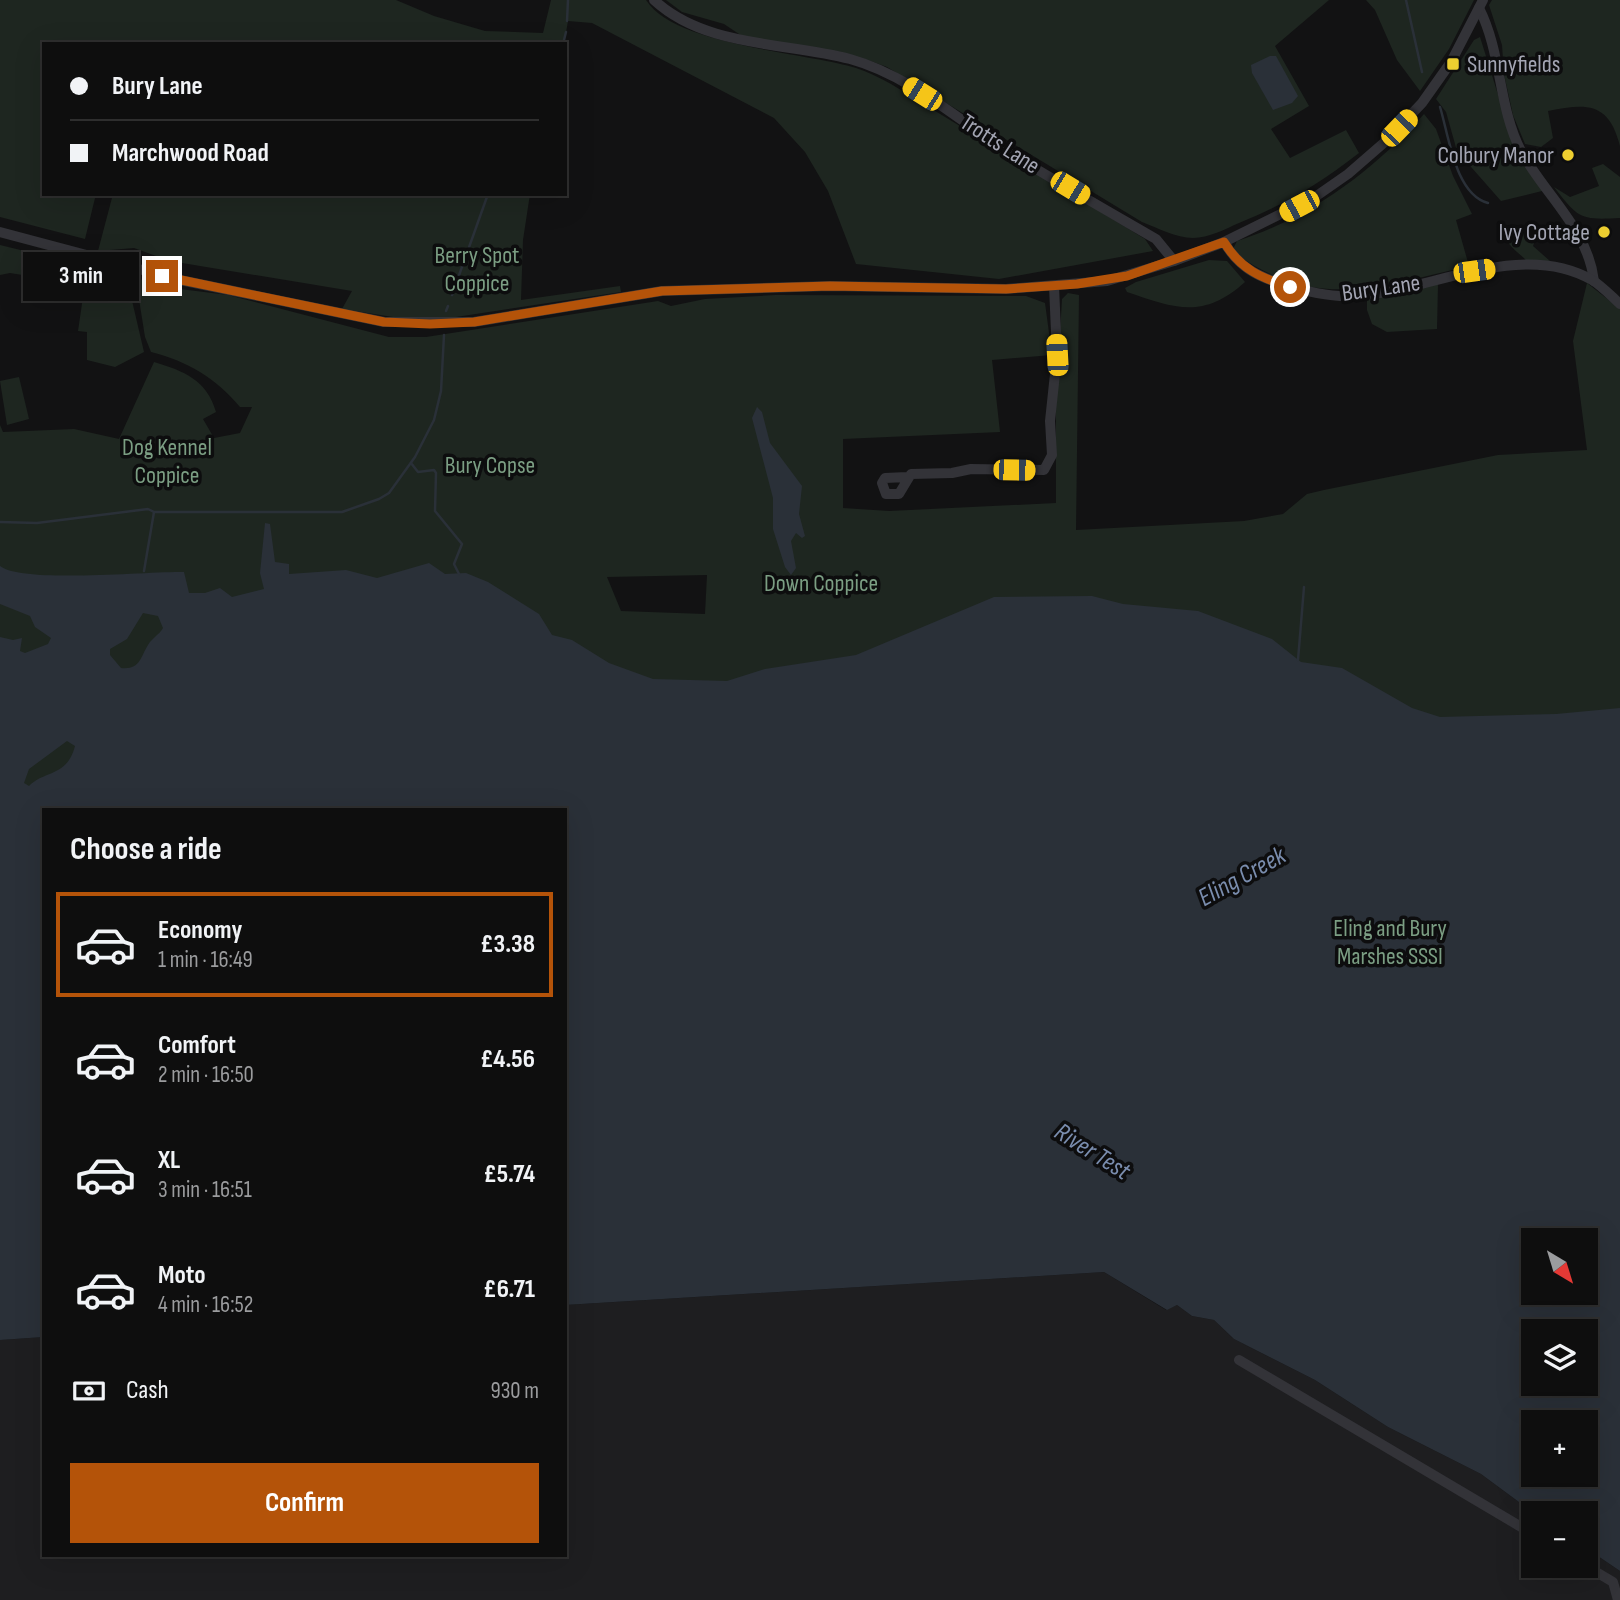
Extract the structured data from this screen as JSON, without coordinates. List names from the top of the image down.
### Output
{
  "streets": {
    "street": ["Trotts Lane", "Bury Lane"]
  },
  "water": ["Eling Creek", "River Test"],
  "parks": [
    "Berry Spot Coppice",
    "Dog Kennel Coppice",
    "Bury Copse",
    "Down Coppice",
    "Eling and Bury Marshes SSSI"
  ],
  "places": {
    "transit": ["Sunnyfields"],
    "other": ["Colbury Manor", "Ivy Cottage"]
  },
  "north": "bottom right",
  "page": {
    "banner": ["Bury Lane", "Marchwood Road"],
    "bubble": "3 min",
    "heading": "Choose a ride",
    "list": [
      {
        "name": "Economy",
        "note": "1 min · 16:49",
        "value": "£3.38"
      },
      {
        "name": "Comfort",
        "note": "2 min · 16:50",
        "value": "£4.56"
      },
      {
        "name": "XL",
        "note": "3 min · 16:51",
        "value": "£5.74"
      },
      {
        "name": "Moto",
        "note": "4 min · 16:52",
        "value": "£6.71"
      }
    ],
    "map_buttons": ["+", "−"],
    "pay": ["Cash", "930 m"],
    "buttons": "Confirm"
  }
}
